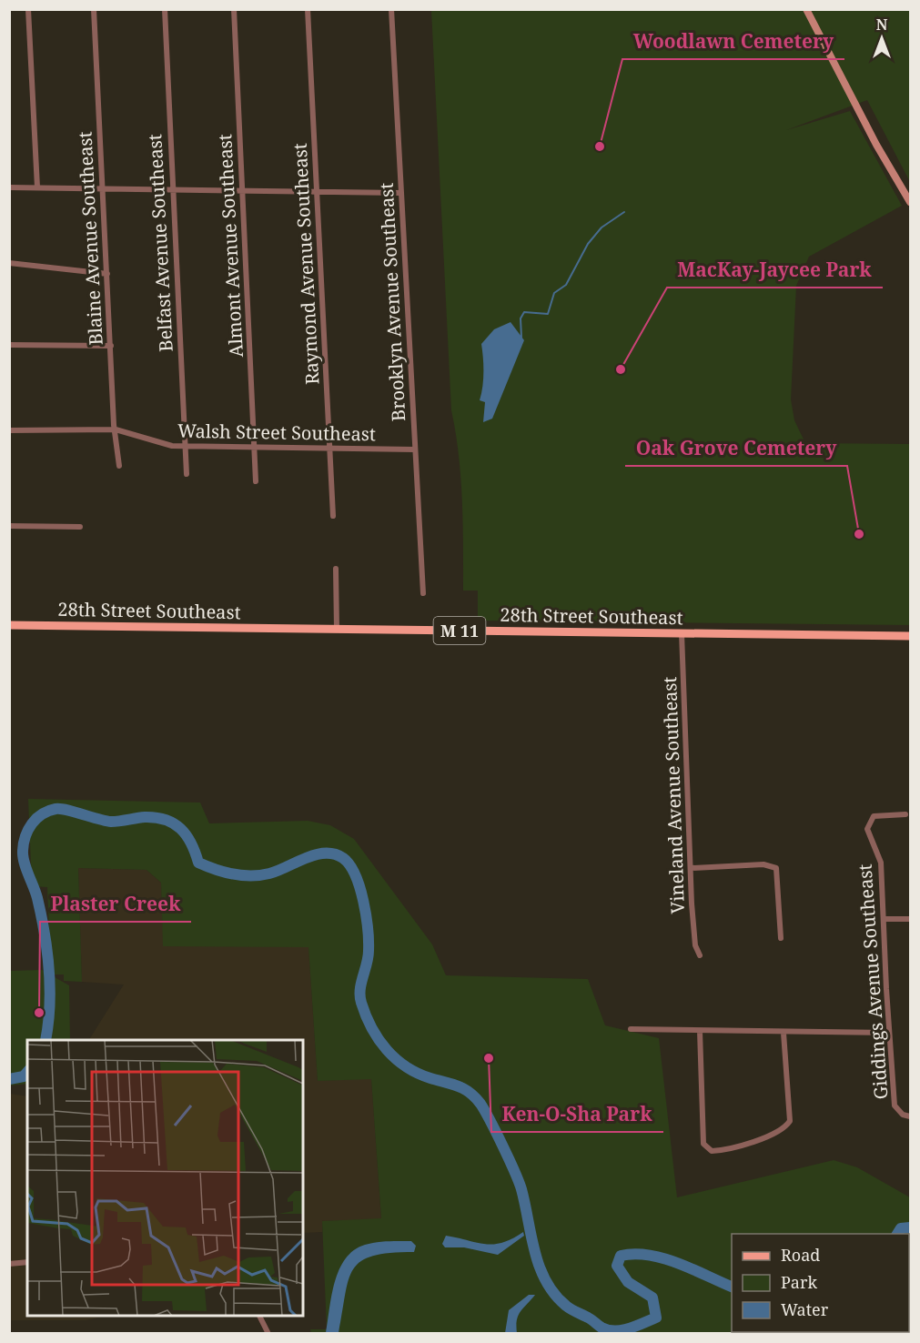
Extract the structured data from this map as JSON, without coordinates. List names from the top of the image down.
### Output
{
  "streets": {
    "main road": ["28th Street Southeast", "M 11"],
    "street": [
      "Blaine Avenue Southeast",
      "Belfast Avenue Southeast",
      "Almont Avenue Southeast",
      "Raymond Avenue Southeast",
      "Brooklyn Avenue Southeast",
      "Walsh Street Southeast",
      "Vineland Avenue Southeast",
      "Giddings Avenue Southeast"
    ]
  },
  "crossings": [
    ["Blaine Avenue Southeast", "Walsh Street Southeast"],
    ["Belfast Avenue Southeast", "Walsh Street Southeast"],
    ["Almont Avenue Southeast", "Walsh Street Southeast"],
    ["Raymond Avenue Southeast", "Walsh Street Southeast"],
    ["Brooklyn Avenue Southeast", "Walsh Street Southeast"],
    ["28th Street Southeast", "Vineland Avenue Southeast"]
  ],
  "places": [
    "Woodlawn Cemetery",
    "MacKay-Jaycee Park",
    "Oak Grove Cemetery",
    "Plaster Creek",
    "Ken-O-Sha Park"
  ],
  "legend": ["Road", "Park", "Water"],
  "north": "top"
}
